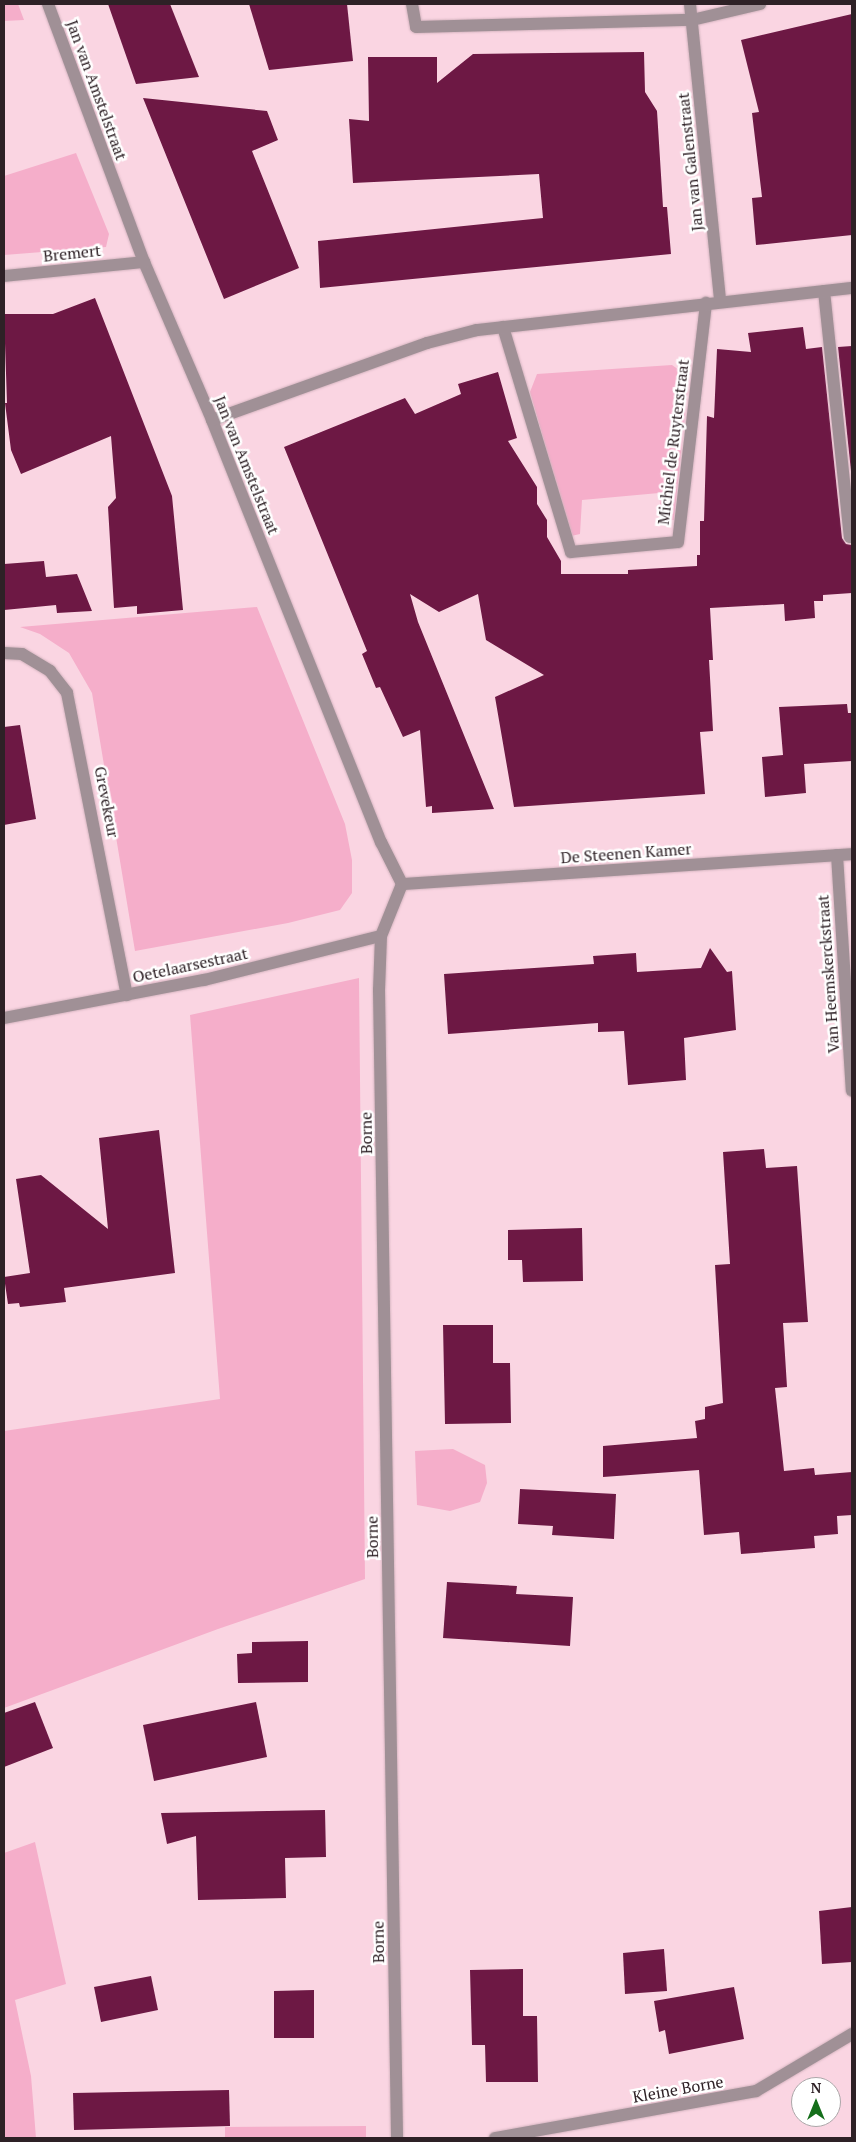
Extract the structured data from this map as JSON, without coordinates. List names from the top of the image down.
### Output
{
  "streets": {
    "street": [
      "Jan van Amstelstraat",
      "Jan van Galenstraat",
      "Bremert",
      "Michiel de Ruyterstraat",
      "Grevekeur",
      "De Steenen Kamer",
      "Oetelaarsestraat",
      "Van Heemskerckstraat",
      "Borne",
      "Kleine Borne"
    ]
  },
  "crossings": [
    ["Jan van Amstelstraat", "Bremert"],
    ["Jan van Amstelstraat", "De Steenen Kamer"],
    ["Grevekeur", "Oetelaarsestraat"],
    ["De Steenen Kamer", "Van Heemskerckstraat"],
    ["Oetelaarsestraat", "Borne"]
  ],
  "north": "top"
}
